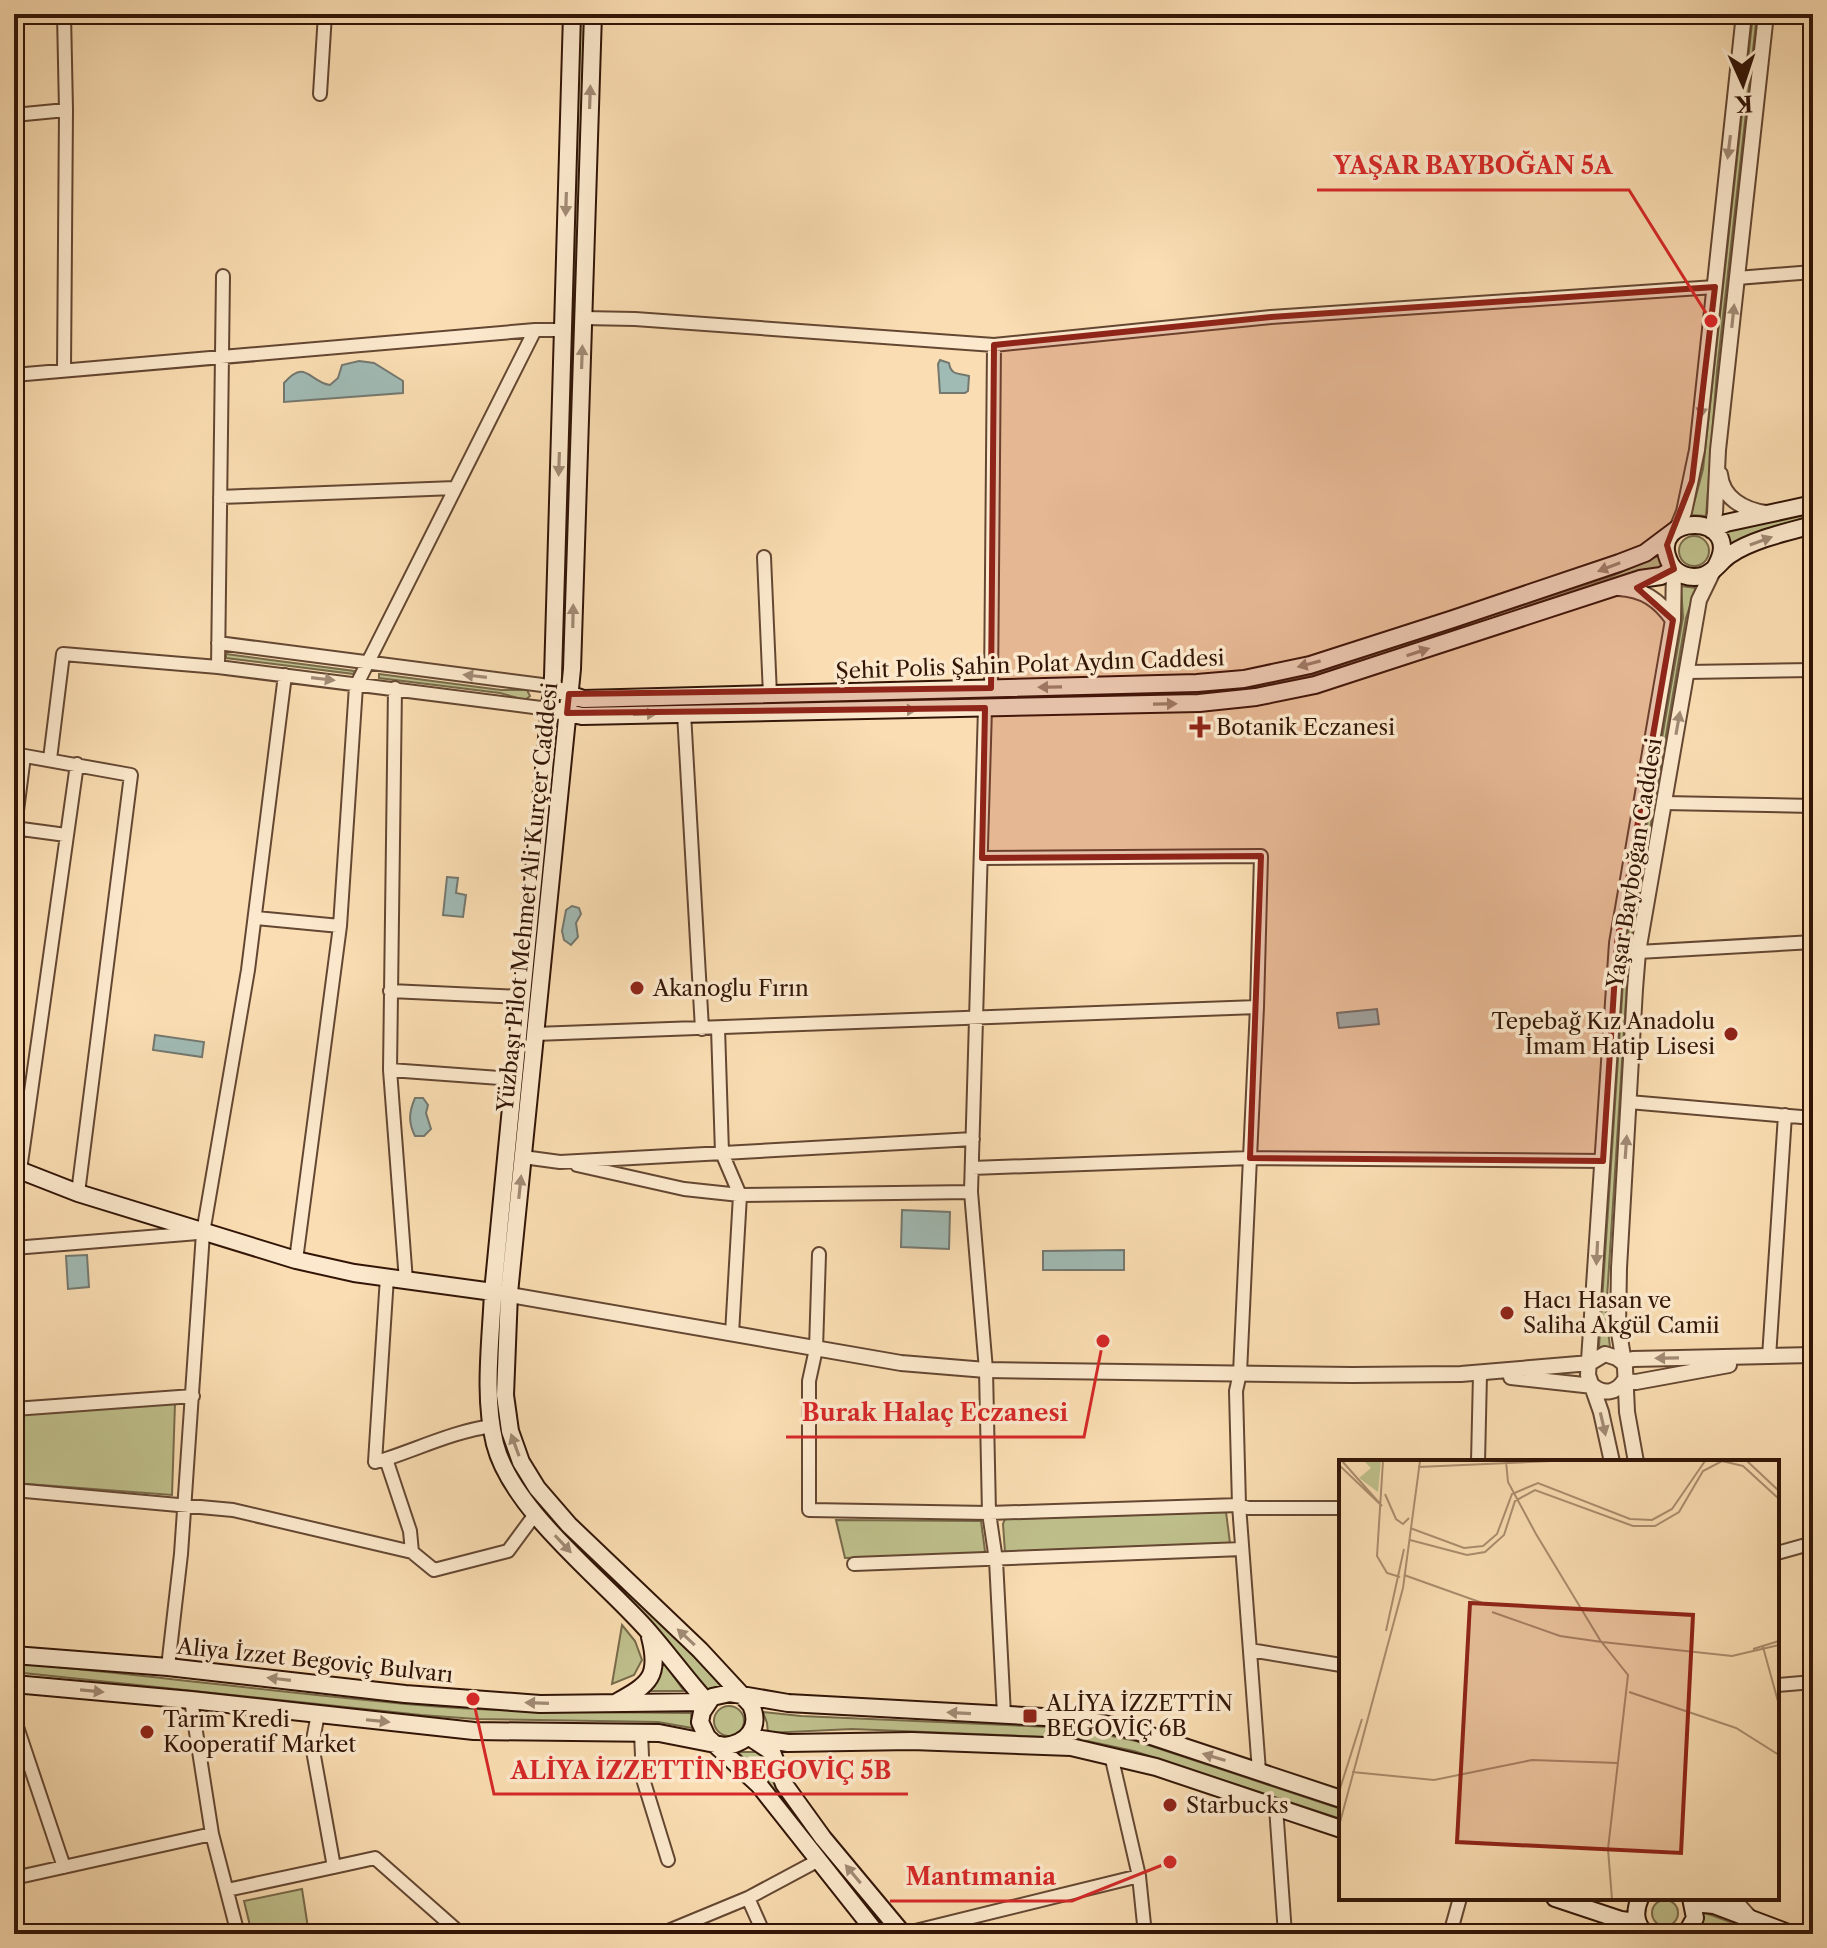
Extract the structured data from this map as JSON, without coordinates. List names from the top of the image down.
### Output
{
  "streets": {
    "main road": ["Şehit Polis Şahin Polat Aydın Caddesi", "Yüzbaşı Pilot Mehmet Ali Kurçer Caddesi", "Aliya İzzet Begoviç Bulvarı"],
    "street": ["Yaşar Bayboğan Caddesi"]
  },
  "crossings": [
    ["Şehit Polis Şahin Polat Aydın Caddesi", "Yaşar Bayboğan Caddesi"],
    ["Şehit Polis Şahin Polat Aydın Caddesi", "Yüzbaşı Pilot Mehmet Ali Kurçer Caddesi"],
    ["Yüzbaşı Pilot Mehmet Ali Kurçer Caddesi", "Aliya İzzet Begoviç Bulvarı"]
  ],
  "places": {
    "other": [
      "YAŞAR BAYBOĞAN 5A",
      "Akanoglu Fırın",
      "Tepebağ Kız Anadolu İmam Hatip Lisesi",
      "Hacı Hasan ve Saliha Akgül Camii",
      "Burak Halaç Eczanesi",
      "ALİYA İZZETTİN BEGOVİÇ 5B",
      "Tarım Kredi Kooperatif Market",
      "Starbucks",
      "Mantımania"
    ],
    "health": ["Botanik Eczanesi"],
    "transit": ["ALİYA İZZETTİN BEGOVİÇ 6B"]
  },
  "north": "bottom"
}
